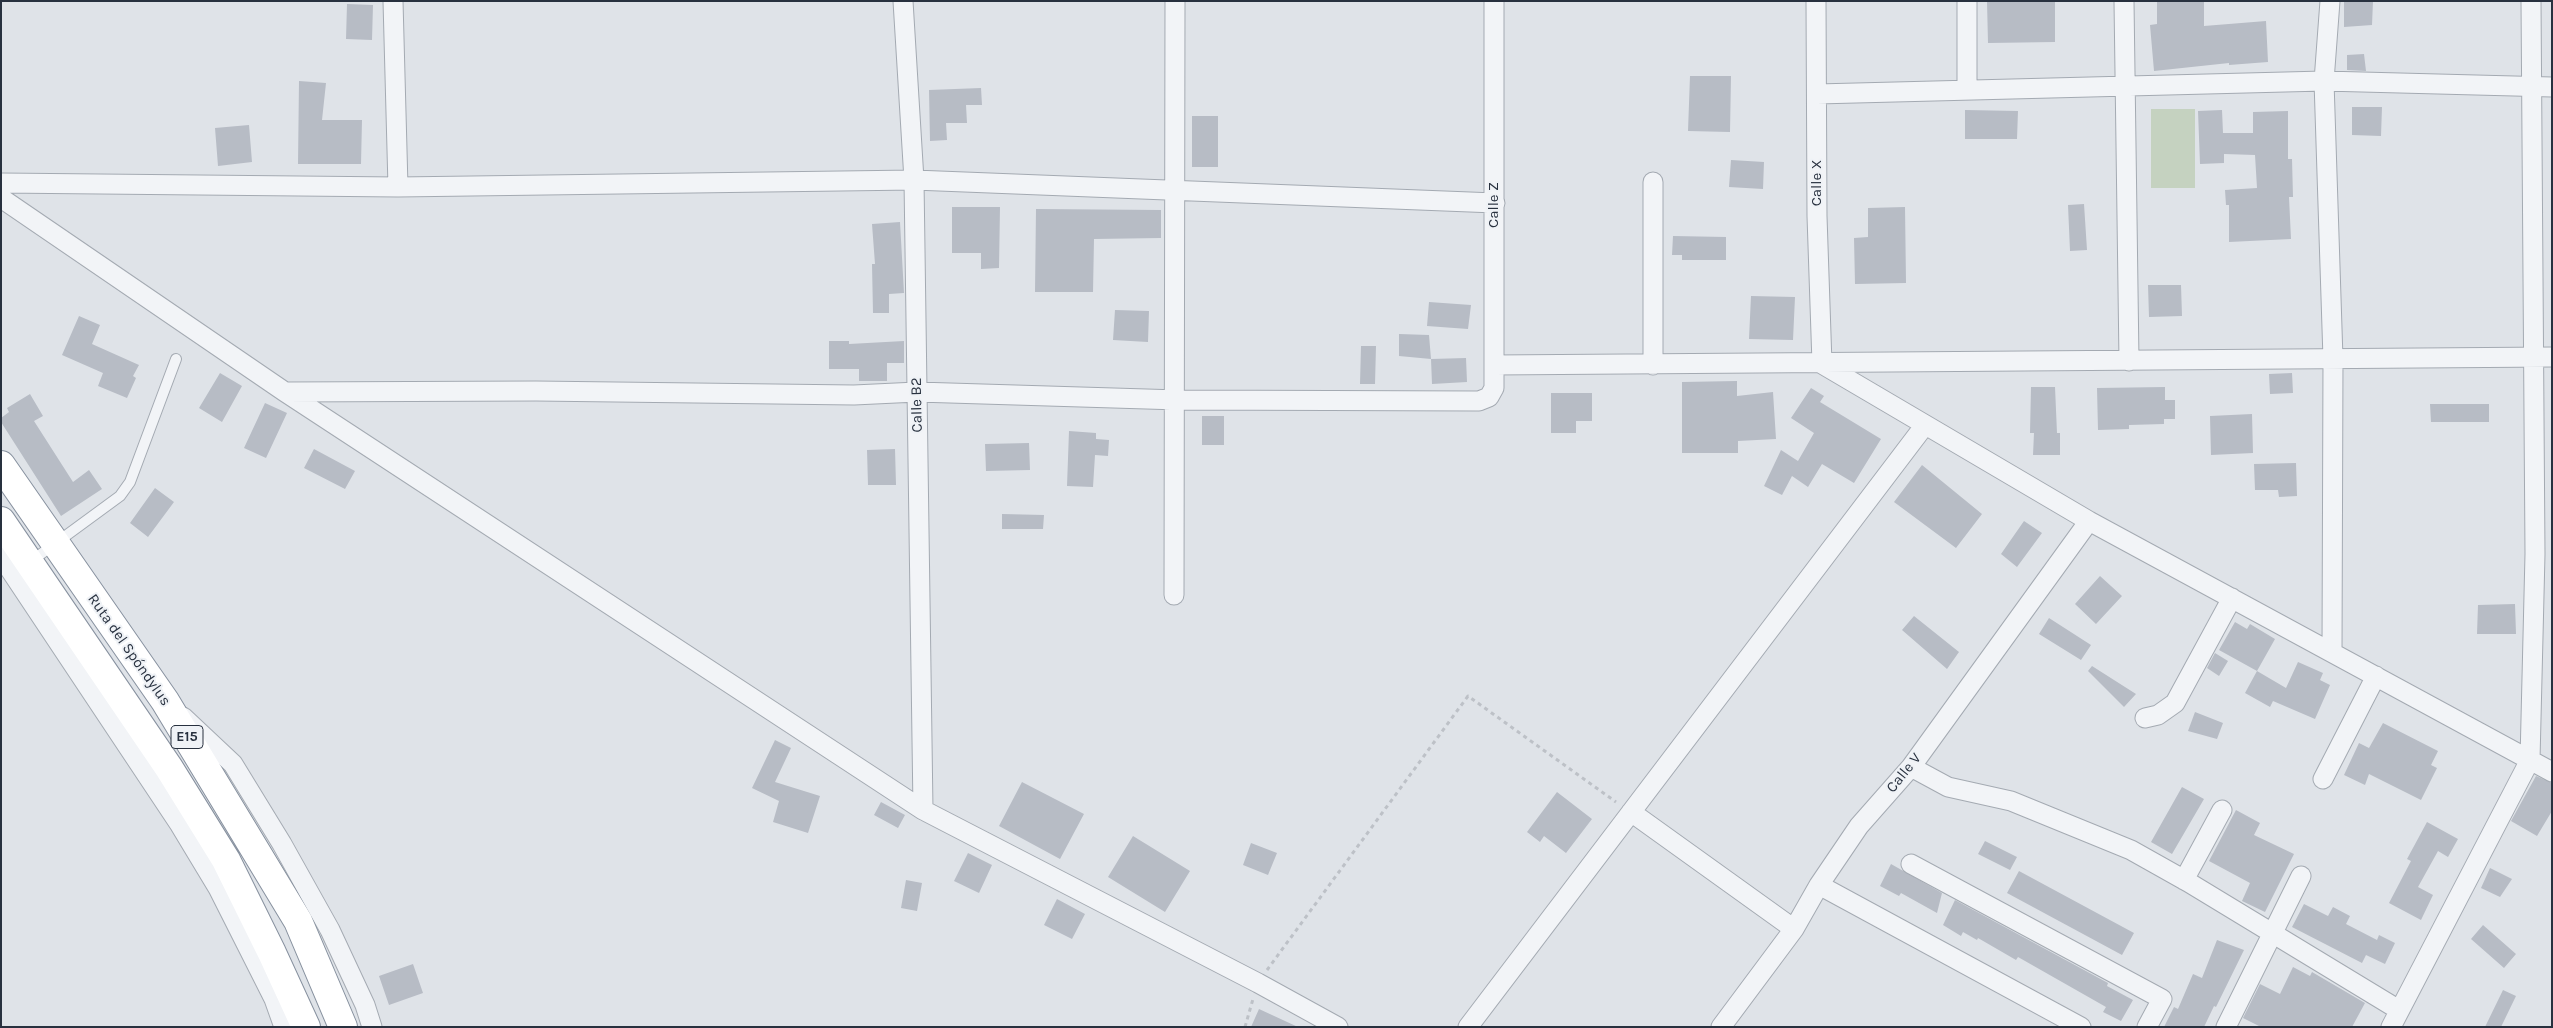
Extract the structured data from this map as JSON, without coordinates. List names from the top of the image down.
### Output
{
  "streets": {
    "highway": ["Ruta del Spóndylus", "E15"],
    "street": [
      "Calle X",
      "Calle Z",
      "Calle B2",
      "Calle V"
    ]
  }
}
